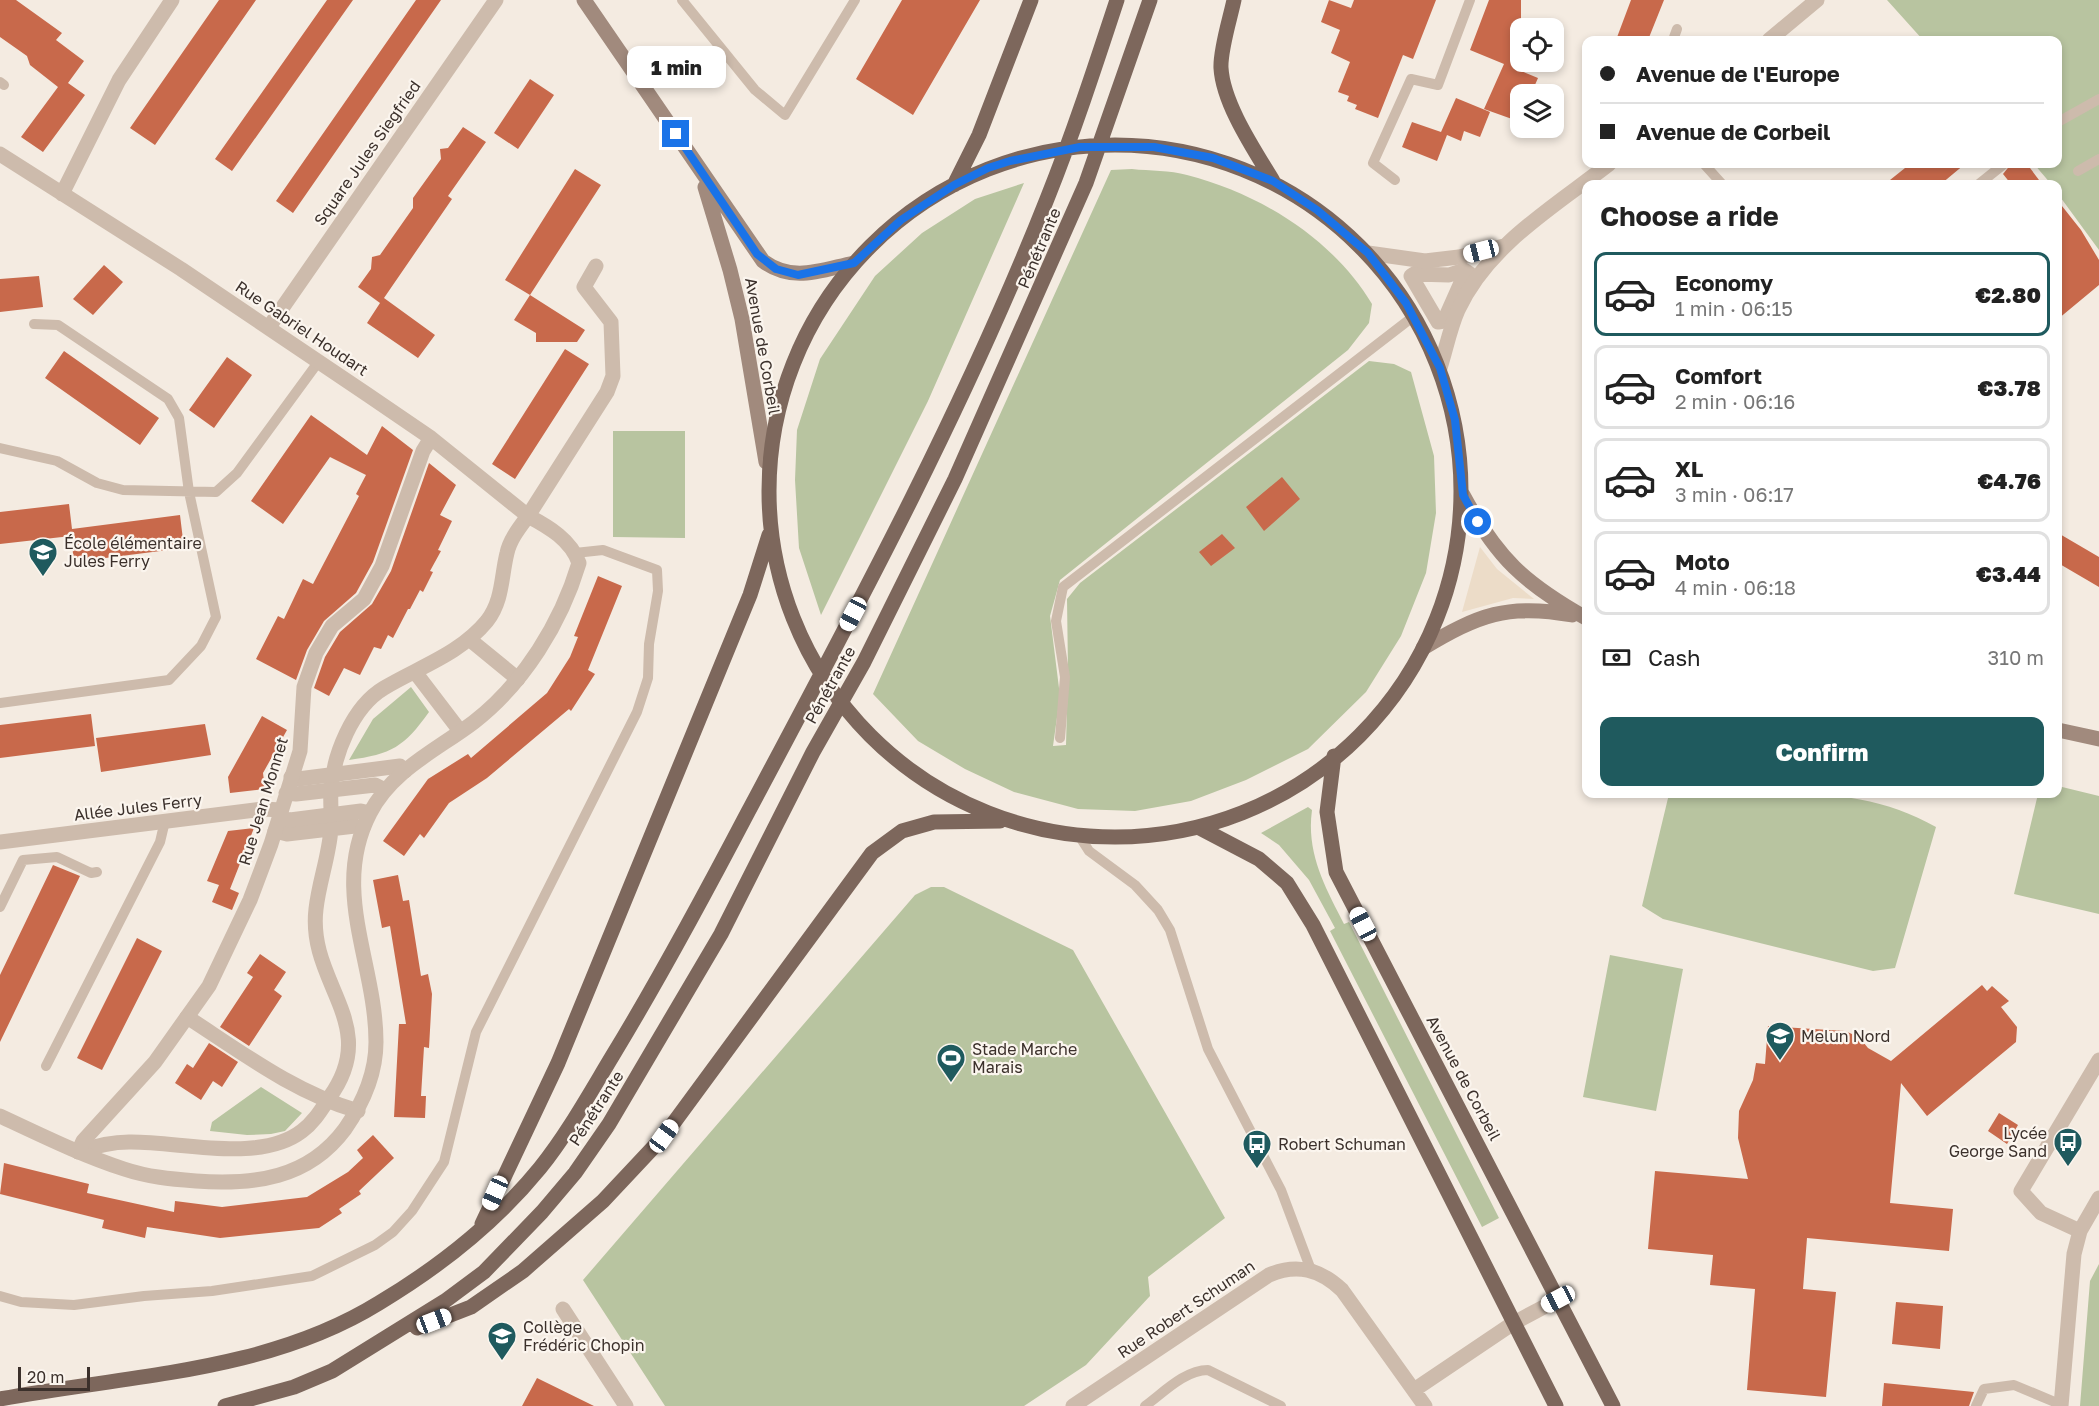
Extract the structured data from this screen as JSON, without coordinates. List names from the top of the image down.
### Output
{
  "streets": {
    "main road": ["Pénétrante", "Avenue de Corbeil"],
    "street": [
      "Square Jules Siegfried",
      "Rue Gabriel Houdart",
      "Rue Jean Monnet",
      "Allée Jules Ferry",
      "Rue Robert Schuman"
    ]
  },
  "crossings": [
    ["Square Jules Siegfried", "Rue Gabriel Houdart"],
    ["Rue Gabriel Houdart", "Rue Jean Monnet"],
    ["Rue Jean Monnet", "Allée Jules Ferry"]
  ],
  "places": {
    "school or university": ["École élémentaire Jules Ferry", "Melun Nord", "Collège Frédéric Chopin"],
    "sports": ["Stade Marche Marais"],
    "bus stop": ["Lycée George Sand", "Robert Schuman"]
  },
  "scale_bar": "20 m",
  "page": {
    "banner": ["Avenue de l'Europe", "Avenue de Corbeil"],
    "bubble": "1 min",
    "heading": "Choose a ride",
    "list": [
      {
        "name": "Economy",
        "note": "1 min · 06:15",
        "value": "€2.80"
      },
      {
        "name": "Comfort",
        "note": "2 min · 06:16",
        "value": "€3.78"
      },
      {
        "name": "XL",
        "note": "3 min · 06:17",
        "value": "€4.76"
      },
      {
        "name": "Moto",
        "note": "4 min · 06:18",
        "value": "€3.44"
      }
    ],
    "pay": ["Cash", "310 m"],
    "buttons": "Confirm",
    "scale": "20 m"
  }
}
